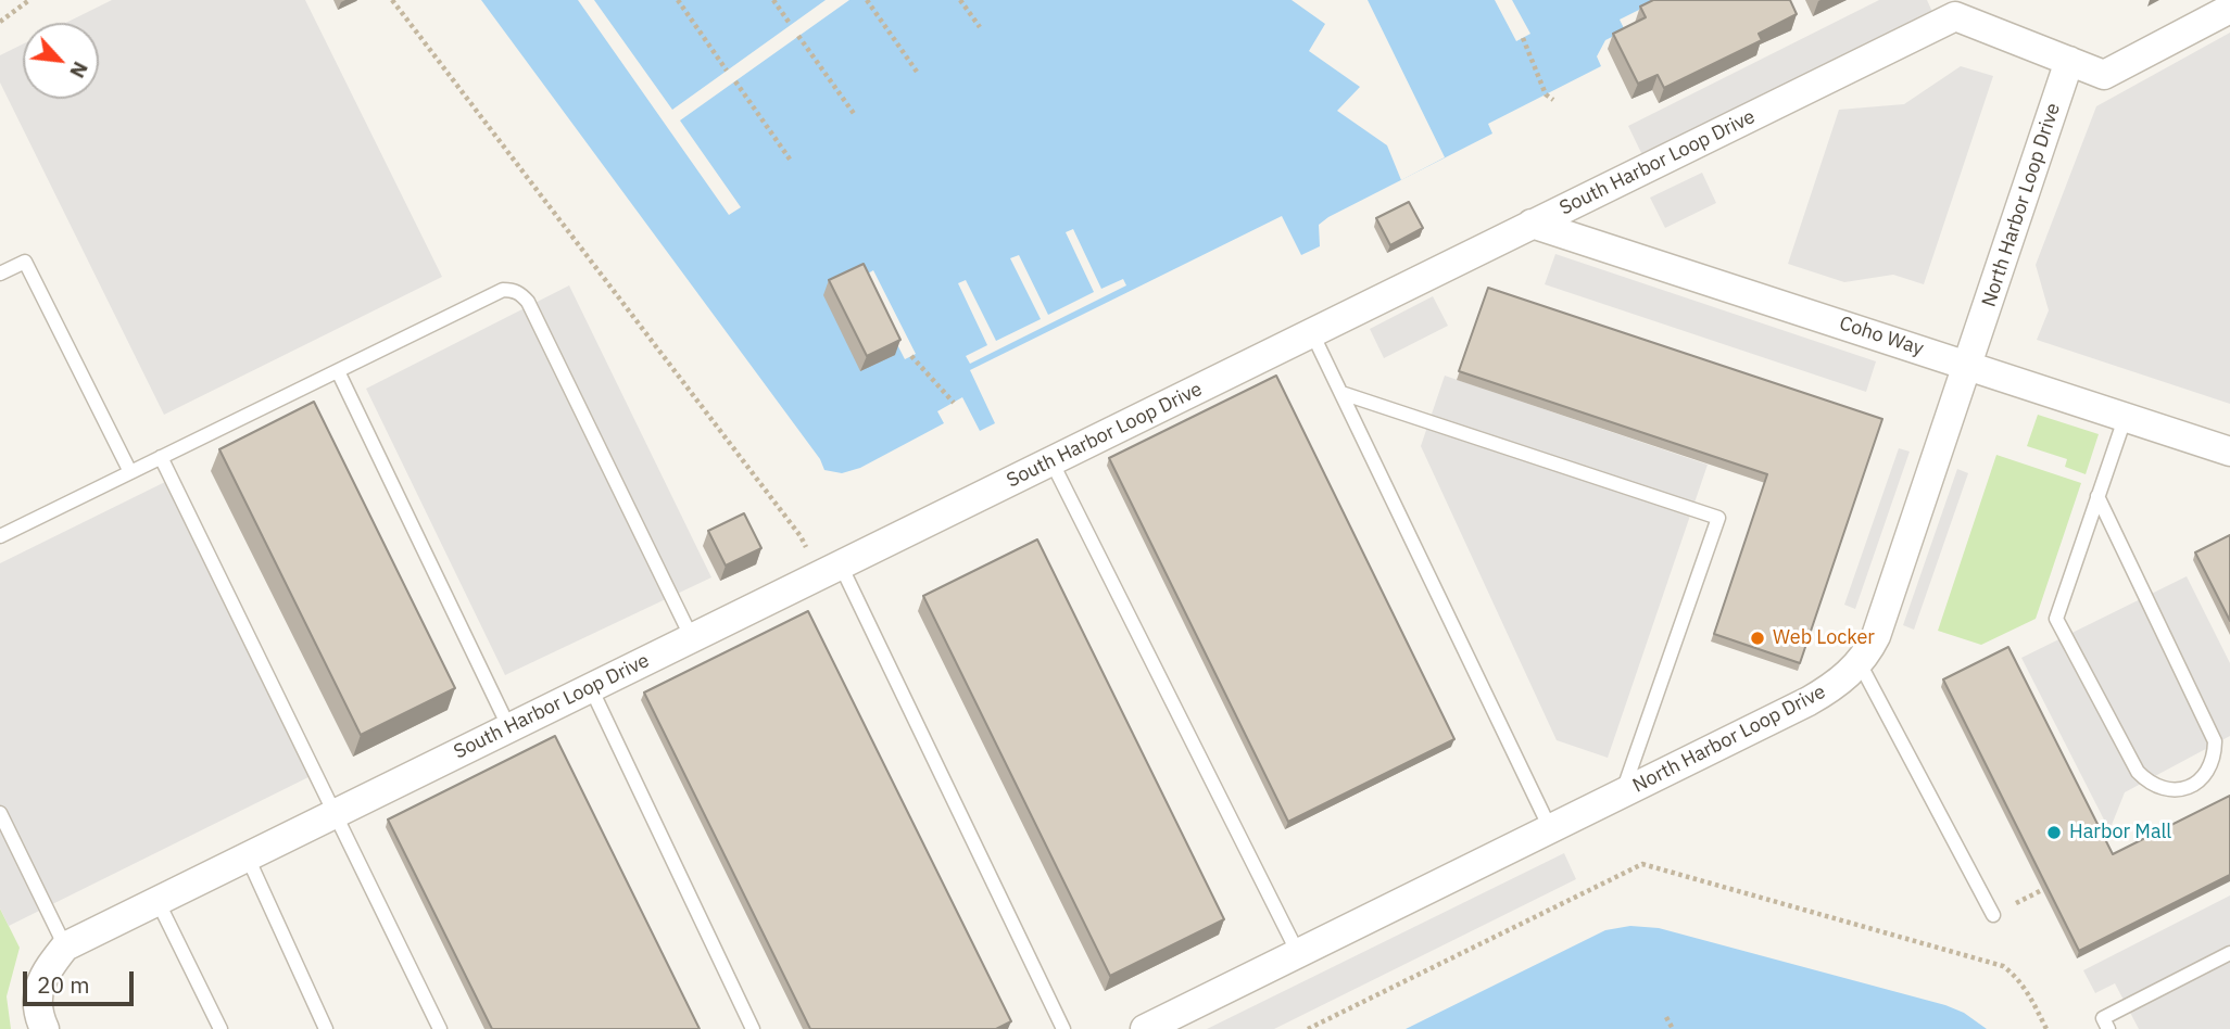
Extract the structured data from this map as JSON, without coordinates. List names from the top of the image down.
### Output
{
  "streets": {
    "street": ["South Harbor Loop Drive", "North Harbor Loop Drive", "Coho Way"]
  },
  "crossings": [
    ["South Harbor Loop Drive", "North Harbor Loop Drive"],
    ["South Harbor Loop Drive", "Coho Way"],
    ["North Harbor Loop Drive", "Coho Way"]
  ],
  "places": ["Web Locker", "Harbor Mall"],
  "scale_bar": "20 m",
  "north": "bottom right"
}
